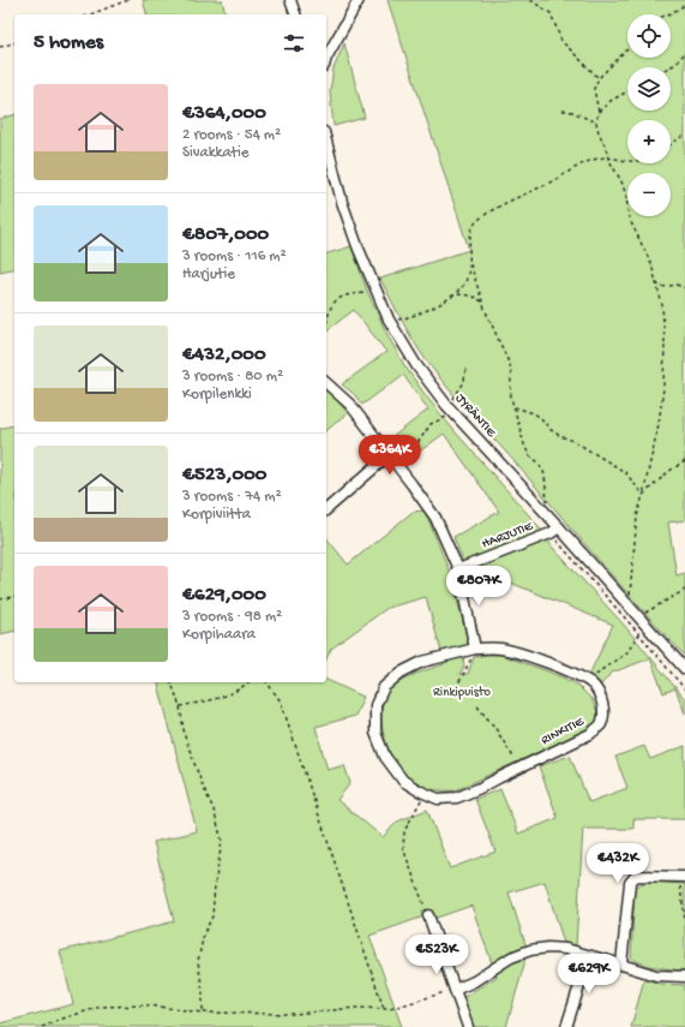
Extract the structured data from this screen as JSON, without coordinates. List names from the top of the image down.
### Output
{
  "streets": {
    "street": ["JYRÄNTIE", "HARJUTIE", "RINKITIE"]
  },
  "crossings": [
    ["JYRÄNTIE", "HARJUTIE"]
  ],
  "parks": ["Rinkipuisto"],
  "page": {
    "map_buttons": ["+", "−"],
    "heading": "5 homes",
    "list": [
      {
        "name": "€364,000",
        "note": "2 rooms · 54 m² · Sivakkatie"
      },
      {
        "name": "€807,000",
        "note": "3 rooms · 116 m² · Harjutie"
      },
      {
        "name": "€432,000",
        "note": "3 rooms · 80 m² · Korpilenkki"
      },
      {
        "name": "€523,000",
        "note": "3 rooms · 74 m² · Korpiviitta"
      },
      {
        "name": "€629,000",
        "note": "3 rooms · 98 m² · Korpihaara"
      }
    ],
    "price": [
      "€364K",
      "€807K",
      "€432K",
      "€523K",
      "€629K"
    ]
  }
}
